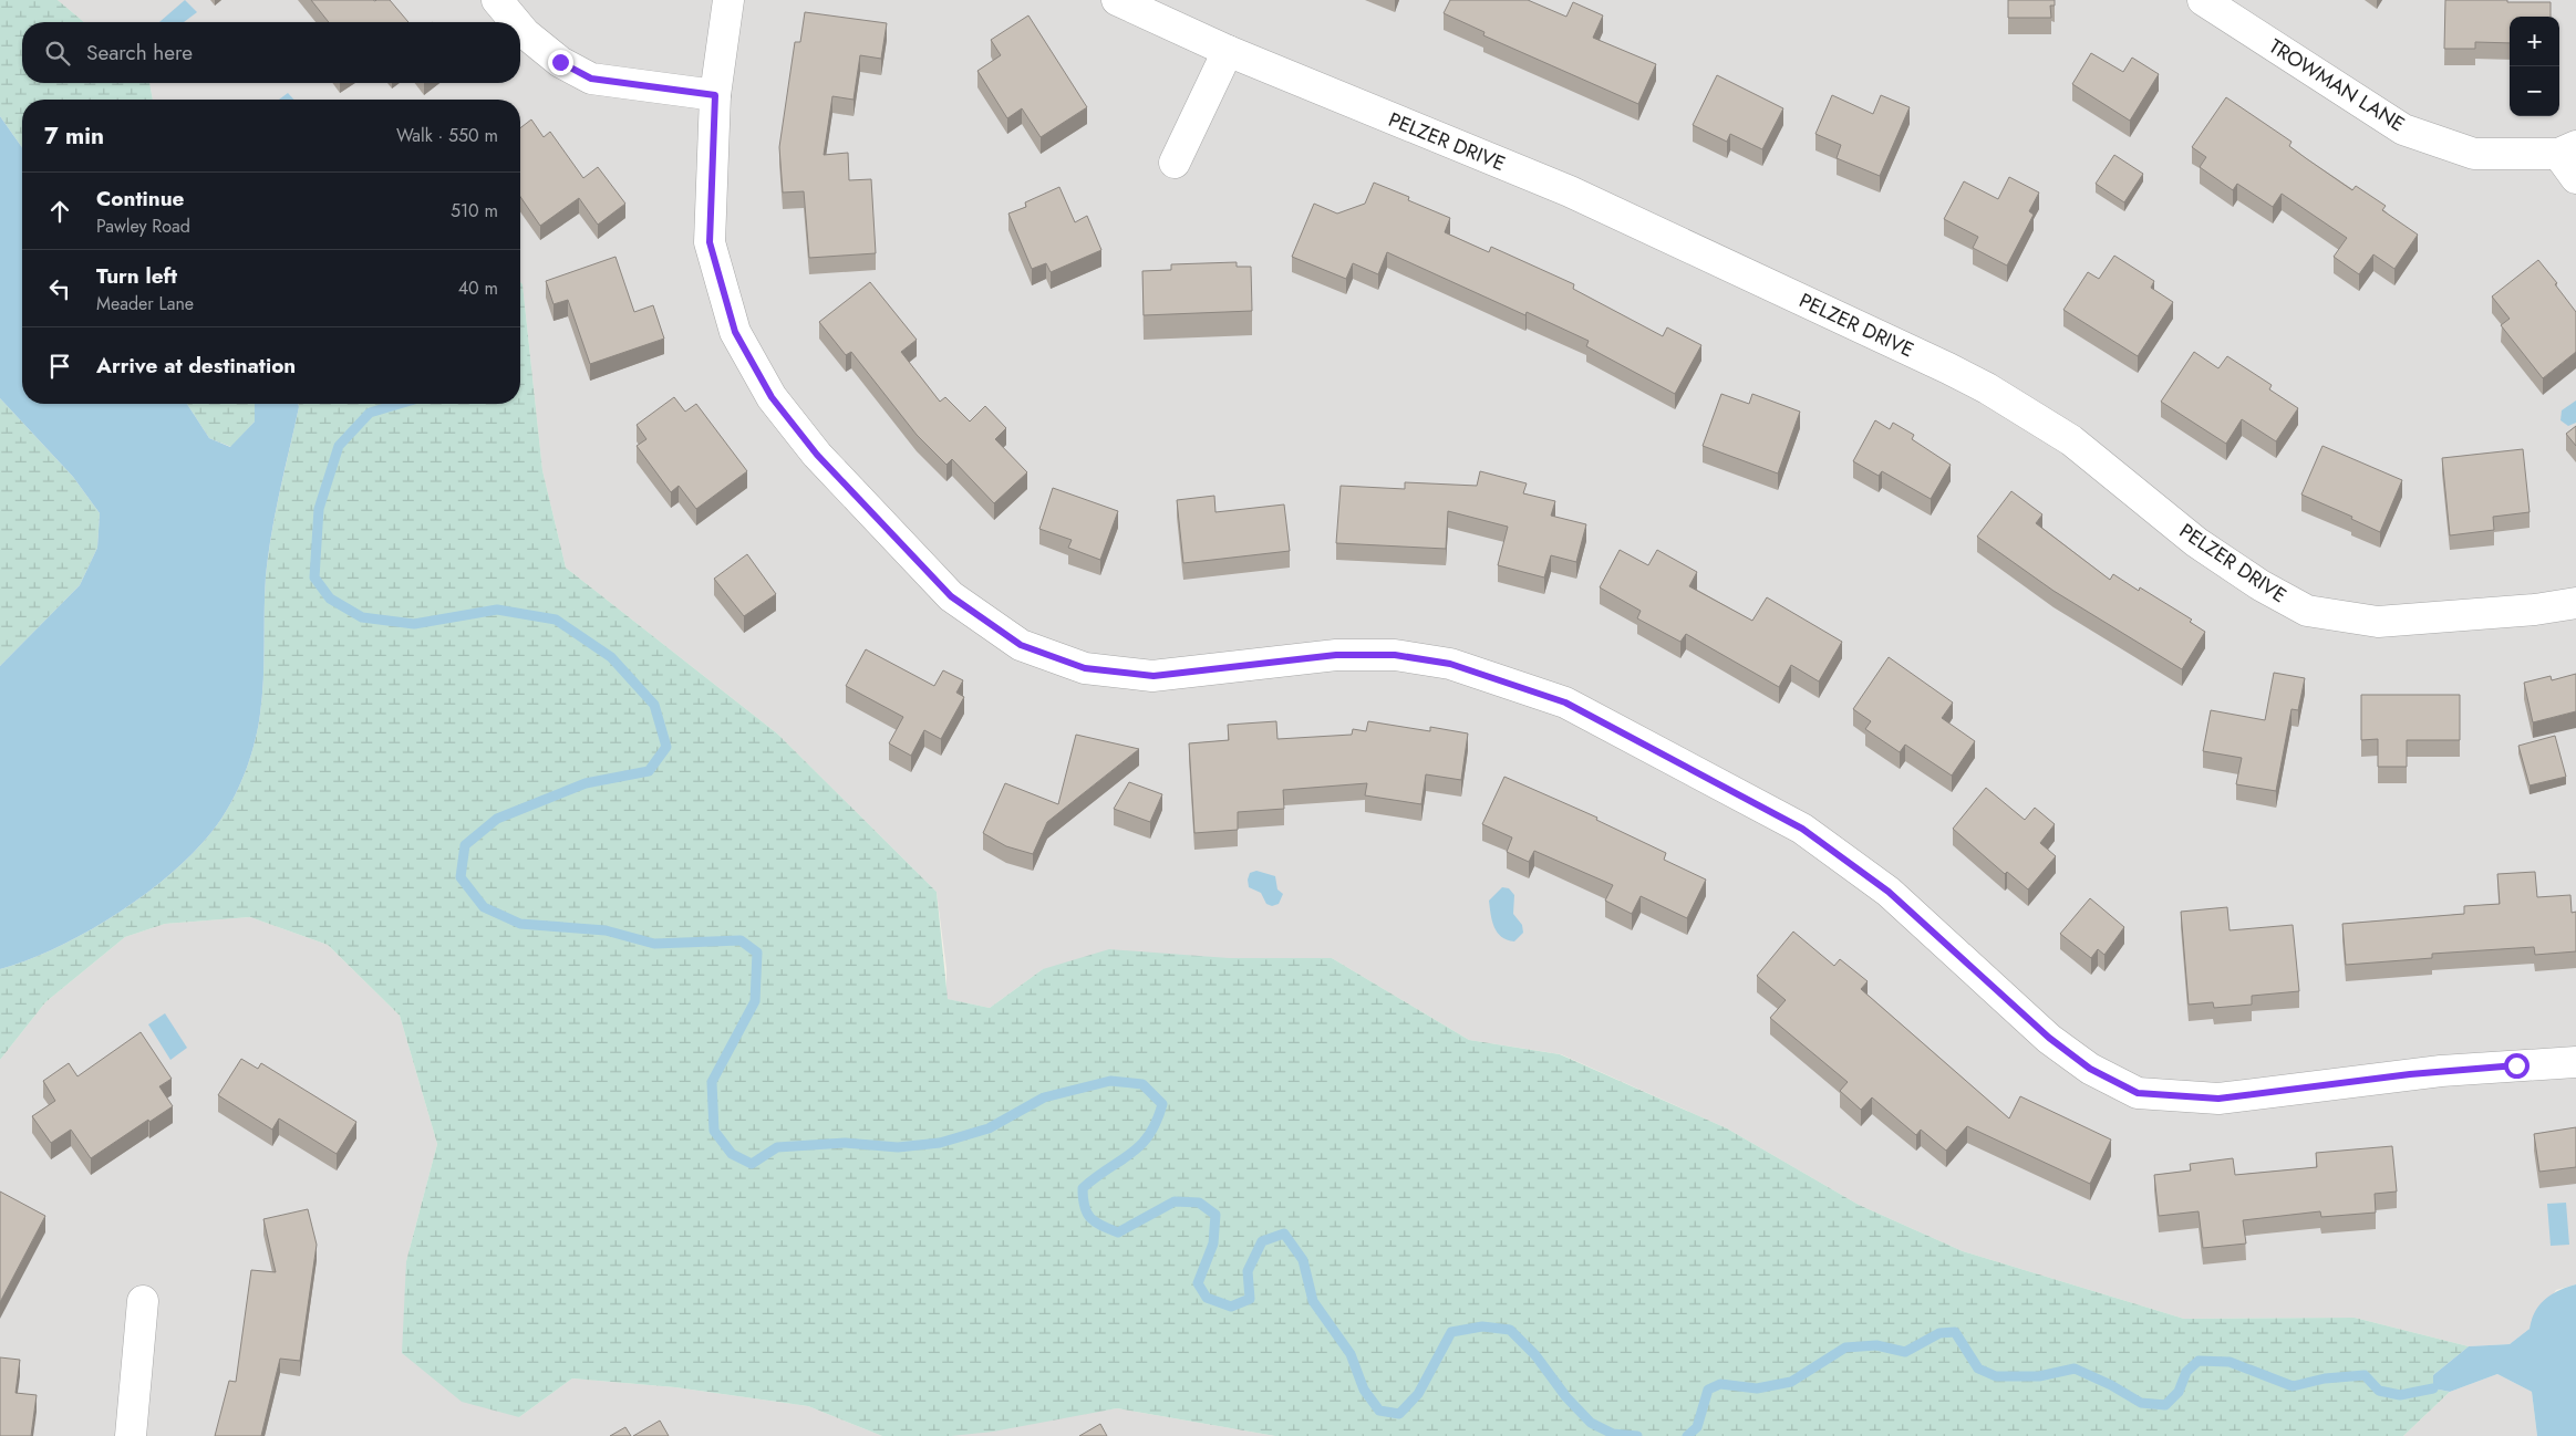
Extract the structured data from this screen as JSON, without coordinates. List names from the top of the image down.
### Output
{
  "streets": {
    "street": ["TROWMAN LANE", "PELZER DRIVE"]
  },
  "page": {
    "map_buttons": ["+", "−"],
    "search": "Search here",
    "heading": ["7 min", "Walk · 550 m"],
    "list": [
      ["Continue", "Pawley Road", "510 m"],
      ["Turn left", "Meader Lane", "40 m"],
      "Arrive at destination"
    ]
  }
}
